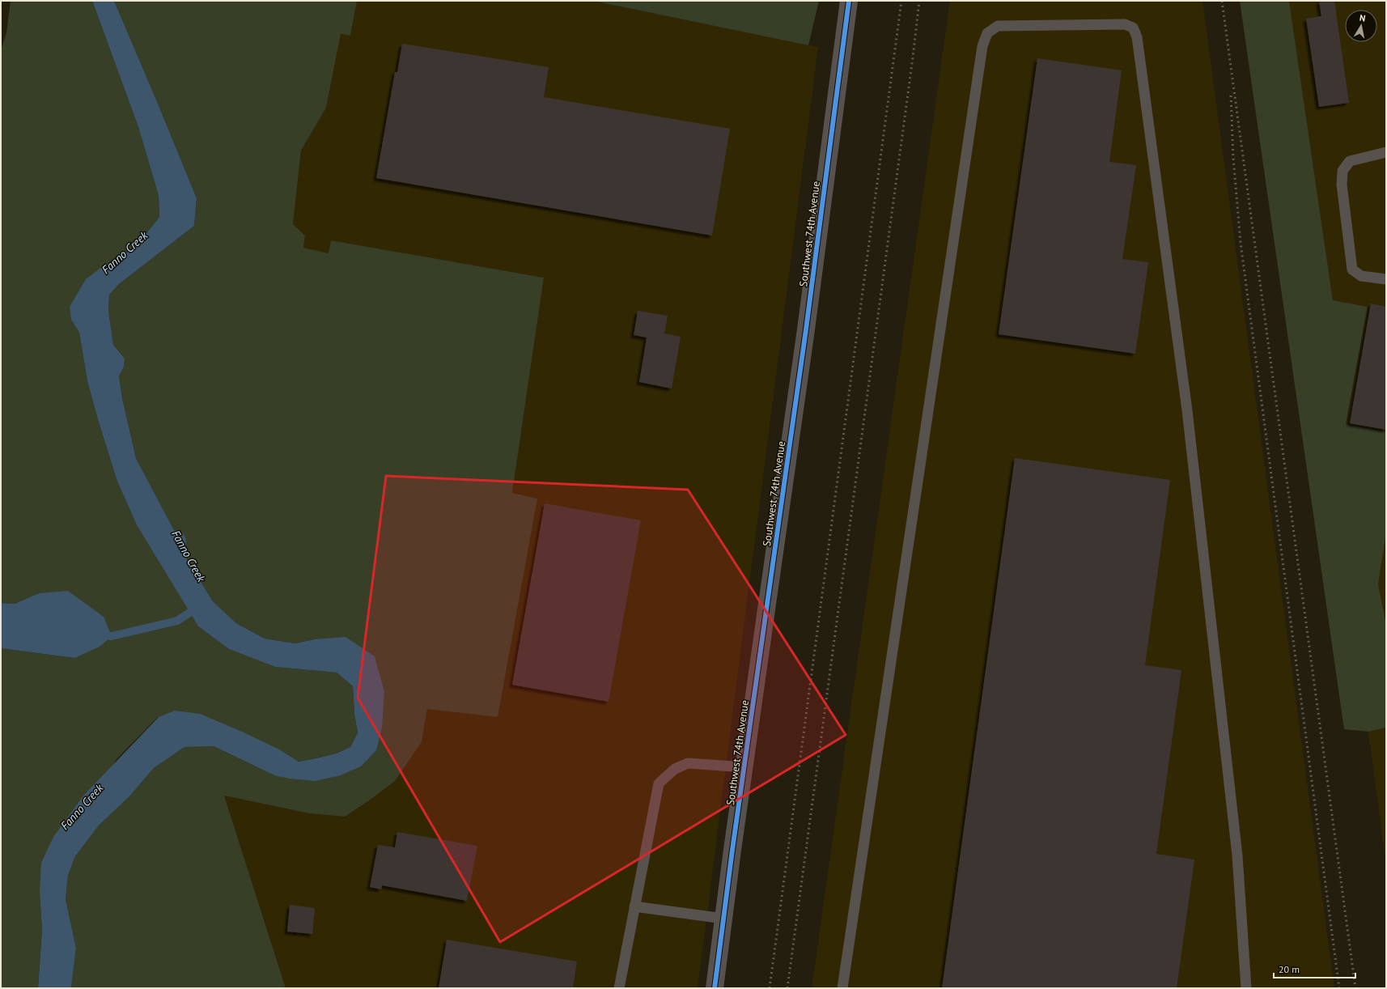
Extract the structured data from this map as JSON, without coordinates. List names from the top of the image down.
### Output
{
  "streets": {
    "street": ["Southwest 74th Avenue"]
  },
  "water": ["Fanno Creek"],
  "scale_bar": "20 m",
  "north": "top"
}
